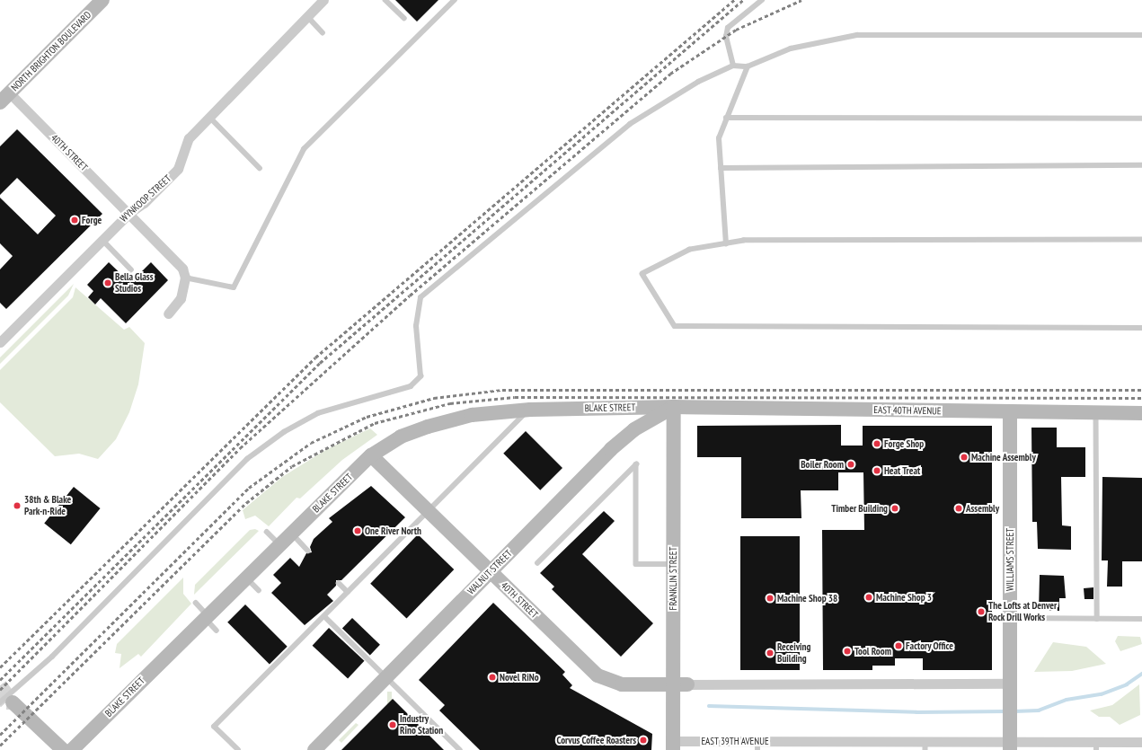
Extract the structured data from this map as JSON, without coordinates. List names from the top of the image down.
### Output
{
  "streets": {
    "street": [
      "NORTH BRIGHTON BOULEVARD",
      "40TH STREET",
      "WYNKOOP STREET",
      "BLAKE STREET",
      "EAST 40TH AVENUE",
      "WILLIAMS STREET",
      "WALNUT STREET",
      "FRANKLIN STREET",
      "EAST 39TH AVENUE"
    ]
  },
  "crossings": [
    ["NORTH BRIGHTON BOULEVARD", "40TH STREET"],
    ["40TH STREET", "WYNKOOP STREET"],
    ["40TH STREET", "BLAKE STREET"],
    ["40TH STREET", "WALNUT STREET"],
    ["40TH STREET", "FRANKLIN STREET"],
    ["BLAKE STREET", "EAST 40TH AVENUE"],
    ["BLAKE STREET", "WALNUT STREET"],
    ["BLAKE STREET", "FRANKLIN STREET"],
    ["EAST 40TH AVENUE", "WILLIAMS STREET"],
    ["EAST 40TH AVENUE", "WALNUT STREET"],
    ["EAST 40TH AVENUE", "FRANKLIN STREET"],
    ["WILLIAMS STREET", "EAST 39TH AVENUE"],
    ["WALNUT STREET", "FRANKLIN STREET"],
    ["FRANKLIN STREET", "EAST 39TH AVENUE"]
  ],
  "places": [
    "Forge",
    "Bella Glass Studios",
    "Forge Shop",
    "Machine Assembly",
    "Boiler Room",
    "Heat Treat",
    "38th & Blake Park-n-Ride",
    "Timber Building",
    "Assembly",
    "One River North",
    "Machine Shop 3",
    "Machine Shop 38",
    "The Lofts at Denver Rock Drill Works",
    "Factory Office",
    "Tool Room",
    "Receiving Building",
    "Novel RiNo",
    "Industry Rino Station",
    "Corvus Coffee Roasters"
  ]
}
